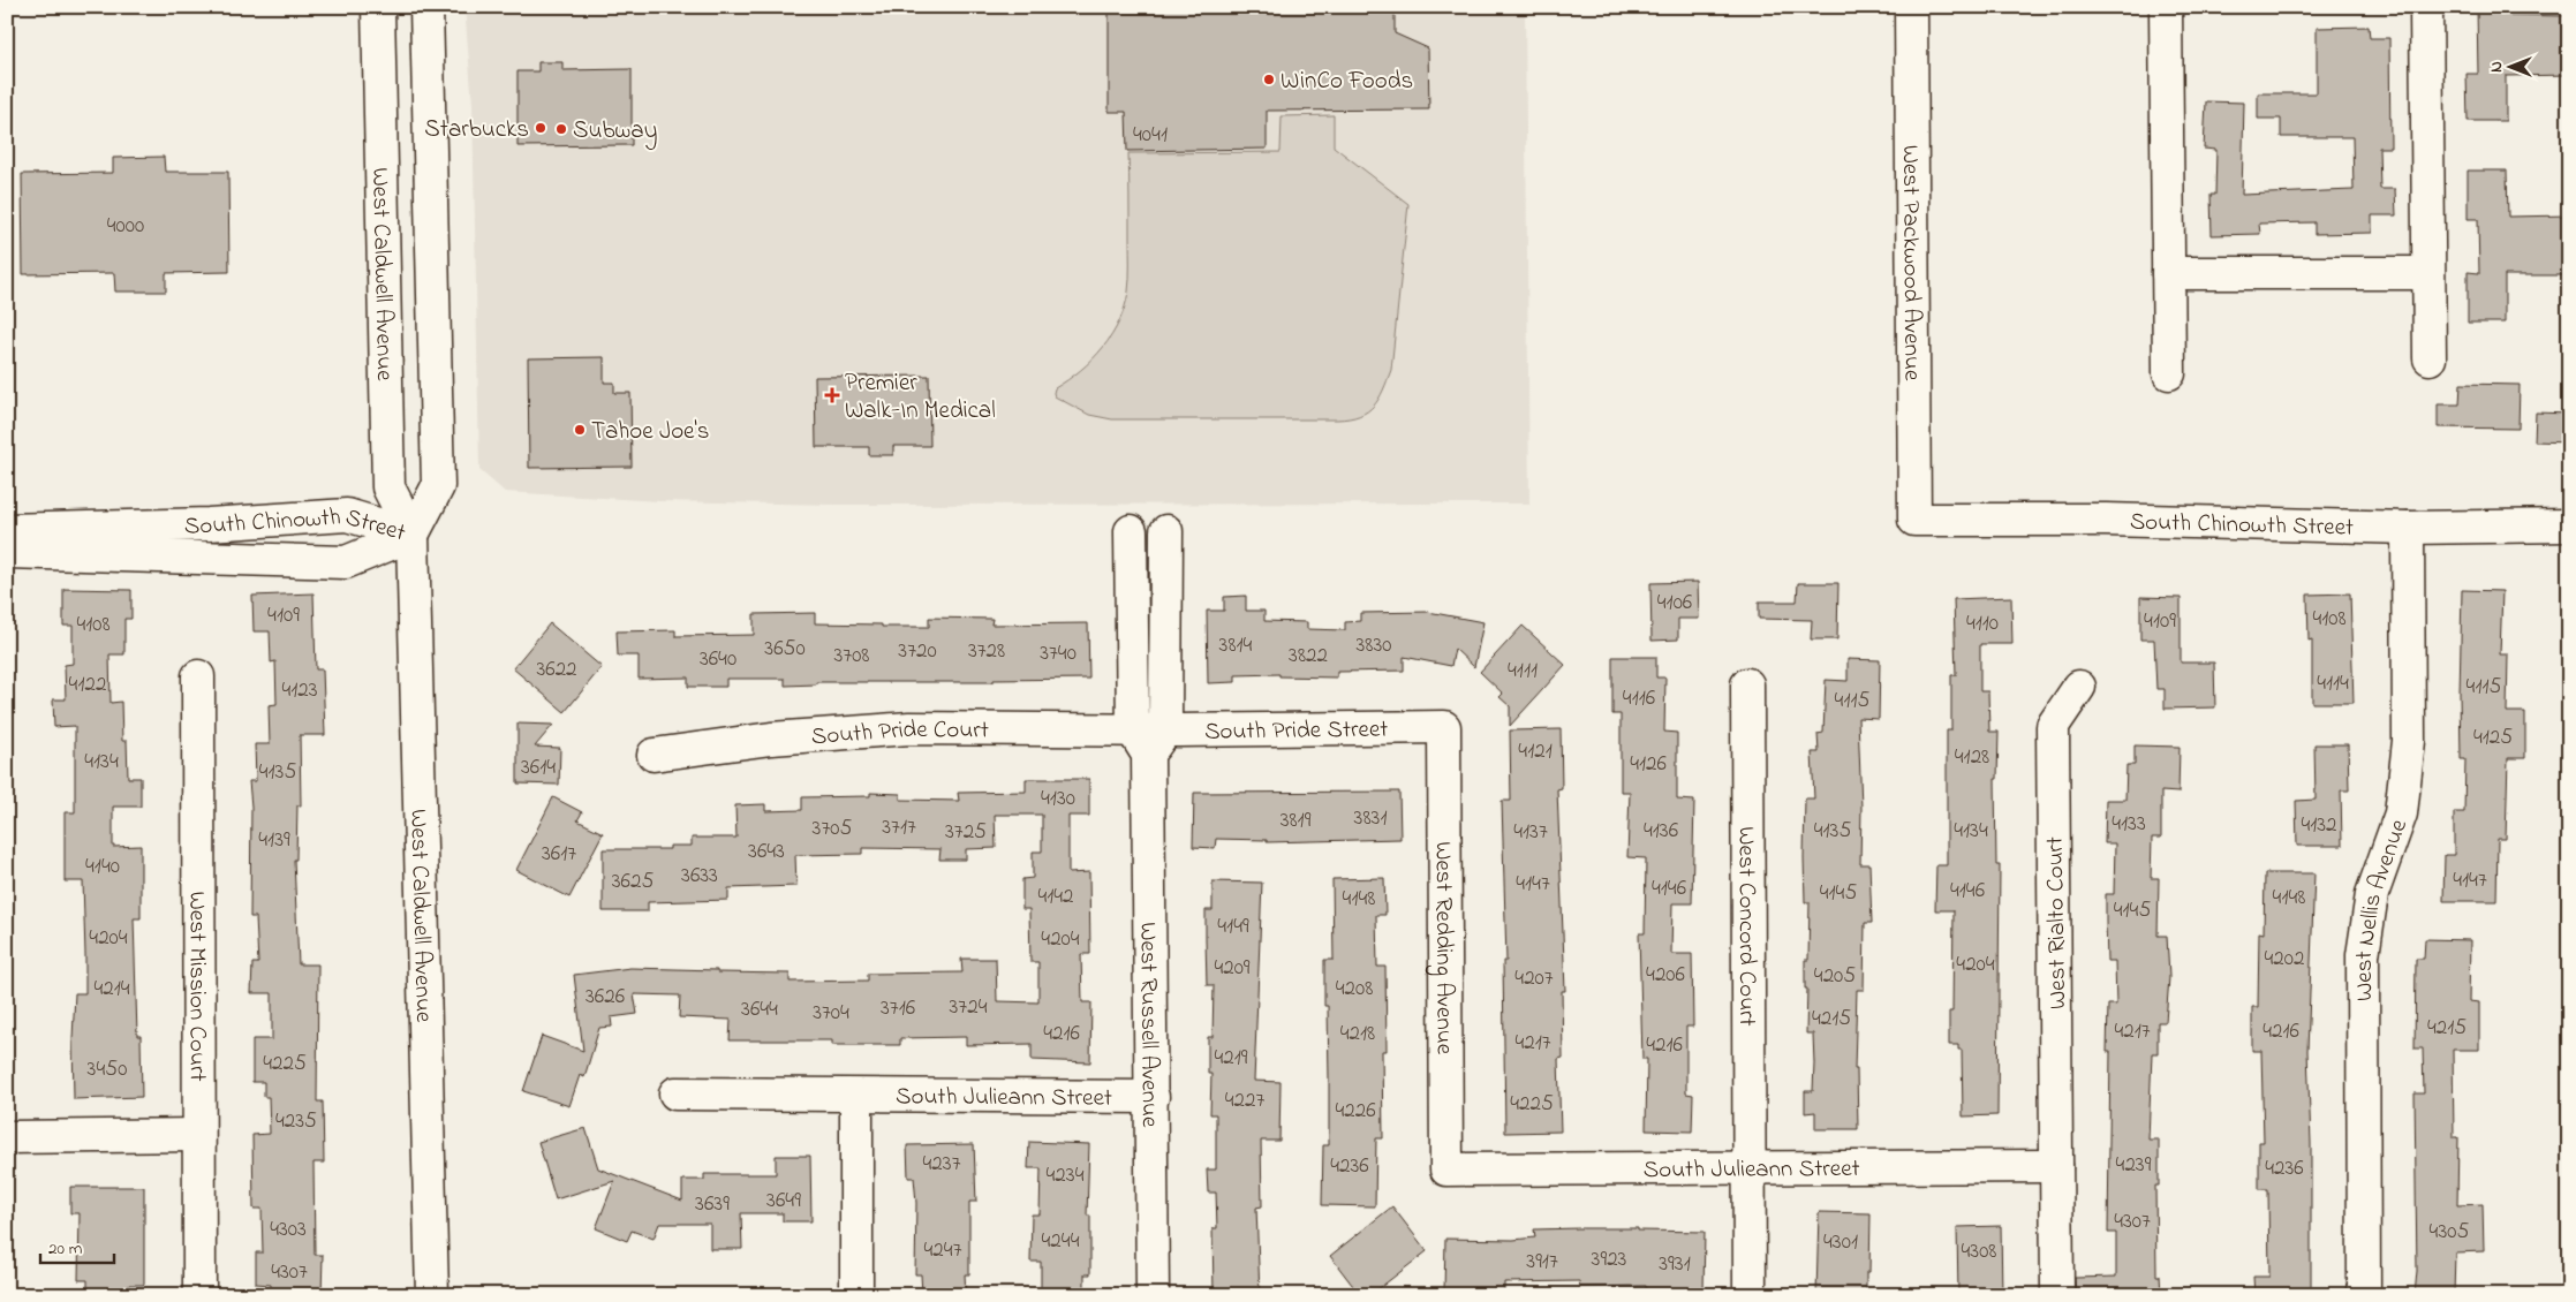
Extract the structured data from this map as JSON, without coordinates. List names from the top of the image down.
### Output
{
  "streets": {
    "street": [
      "West Packwood Avenue",
      "West Caldwell Avenue",
      "South Chinowth Street",
      "South Pride Street",
      "South Pride Court",
      "West Nellis Avenue",
      "West Rialto Court",
      "West Concord Court",
      "West Redding Avenue",
      "West Mission Court",
      "West Russell Avenue",
      "South Julieann Street"
    ]
  },
  "crossings": [
    ["West Packwood Avenue", "South Chinowth Street"],
    ["West Caldwell Avenue", "South Chinowth Street"],
    ["South Chinowth Street", "West Nellis Avenue"],
    ["South Pride Street", "South Pride Court"],
    ["South Pride Street", "West Redding Avenue"],
    ["South Pride Street", "West Russell Avenue"],
    ["South Pride Court", "West Russell Avenue"],
    ["West Rialto Court", "South Julieann Street"],
    ["West Concord Court", "South Julieann Street"],
    ["West Redding Avenue", "South Julieann Street"],
    ["West Russell Avenue", "South Julieann Street"]
  ],
  "places": {
    "other": [
      "WinCo Foods",
      "Starbucks",
      "Subway",
      "Tahoe Joe's"
    ],
    "health": ["Premier Walk-In Medical"]
  },
  "house_numbers": [
    "4041",
    "4000",
    "4106",
    "4109",
    "4108",
    "4109",
    "4110",
    "4108",
    "3814",
    "3830",
    "3650",
    "3720",
    "3728",
    "3740",
    "3708",
    "3822",
    "3640",
    "3622",
    "4111",
    "4114",
    "4122",
    "4115",
    "4123",
    "4116",
    "4115",
    "4125",
    "4121",
    "4128",
    "4134",
    "4126",
    "3614",
    "4135",
    "4130",
    "3831",
    "3819",
    "4133",
    "4132",
    "3717",
    "3705",
    "4136",
    "4135",
    "4134",
    "3725",
    "4137",
    "4139",
    "3643",
    "3617",
    "4140",
    "3633",
    "4147",
    "3625",
    "4147",
    "4146",
    "4146",
    "4145",
    "4142",
    "4148",
    "4148",
    "4145",
    "4149",
    "4204",
    "4204",
    "4202",
    "4204",
    "4209",
    "4206",
    "4205",
    "4207",
    "4214",
    "4208",
    "3626",
    "3724",
    "3716",
    "3644",
    "3704",
    "4215",
    "4215",
    "4217",
    "4216",
    "4216",
    "4218",
    "4217",
    "4216",
    "4219",
    "4225",
    "3450",
    "4227",
    "4225",
    "4226",
    "4235",
    "4237",
    "4239",
    "4236",
    "4236",
    "4234",
    "3649",
    "3639",
    "4307",
    "4303",
    "4305",
    "4244",
    "4301",
    "4247",
    "4308",
    "3923",
    "3917",
    "3931",
    "4307"
  ],
  "scale_bar": "20 m",
  "north": "left"
}
